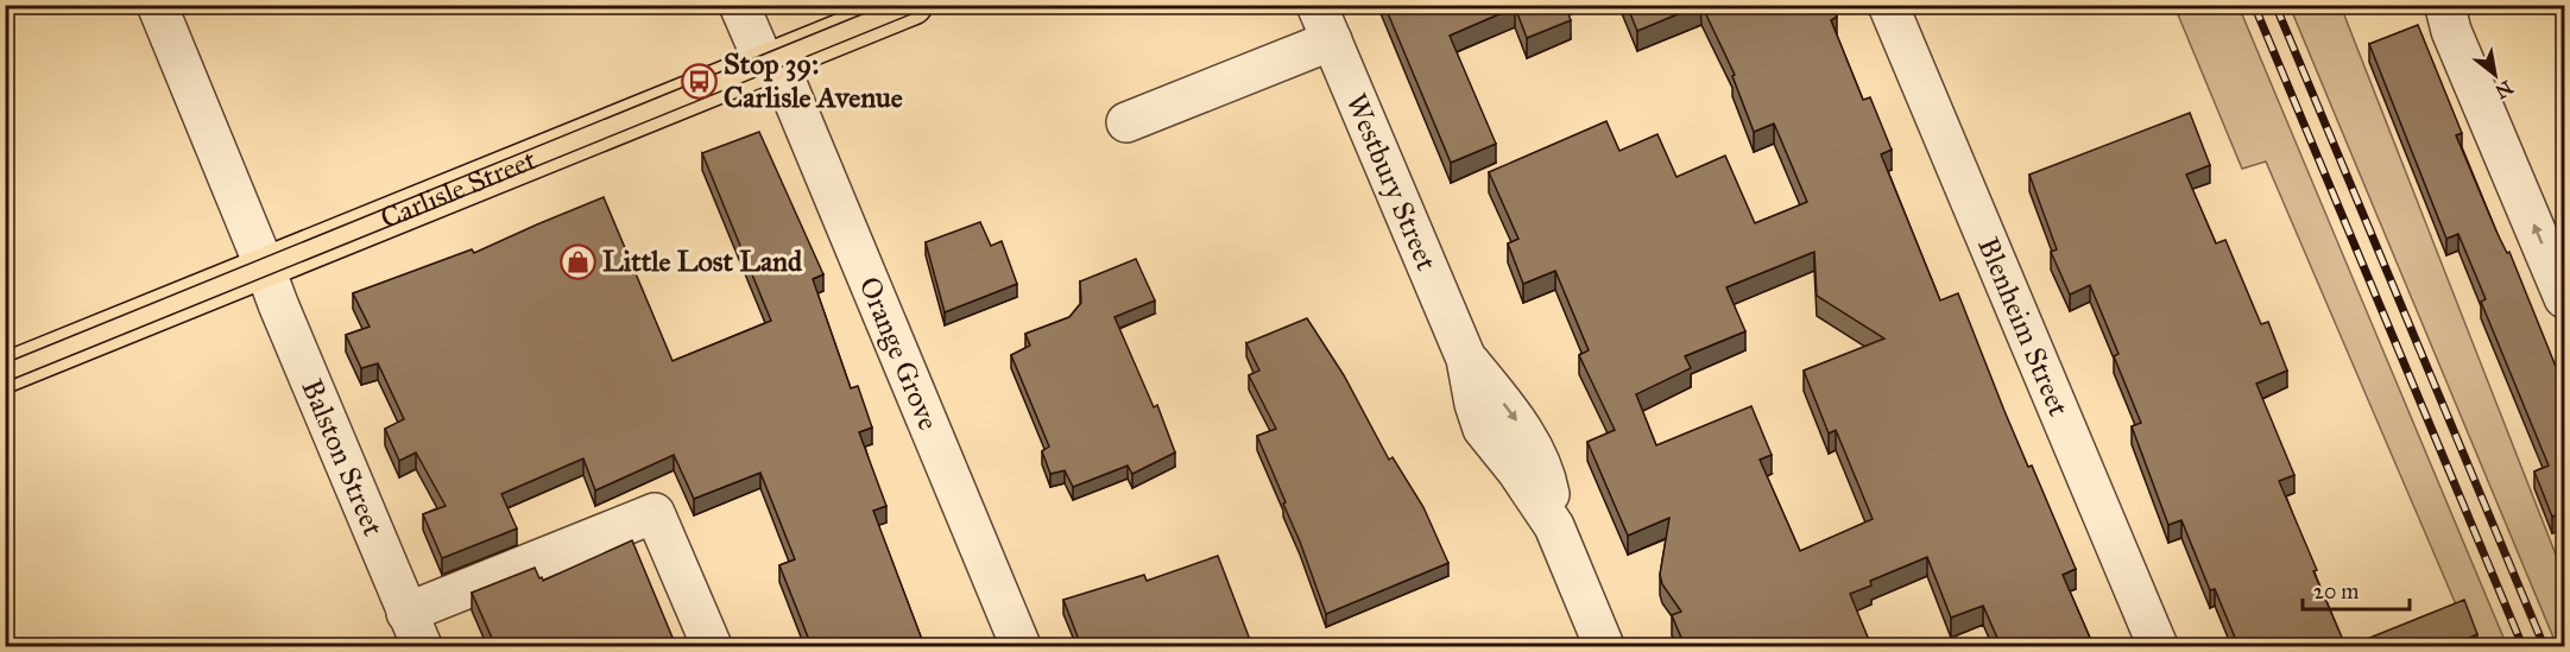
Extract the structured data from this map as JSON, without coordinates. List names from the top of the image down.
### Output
{
  "streets": {
    "main road": ["Carlisle Street"],
    "street": [
      "Westbury Street",
      "Blenheim Street",
      "Orange Grove",
      "Balston Street"
    ]
  },
  "crossings": [
    ["Carlisle Street", "Orange Grove"],
    ["Carlisle Street", "Balston Street"]
  ],
  "places": {
    "bus stop": ["Stop 39: Carlisle Avenue"],
    "shop": ["Little Lost Land"]
  },
  "scale_bar": "20 m",
  "north": "bottom right"
}
